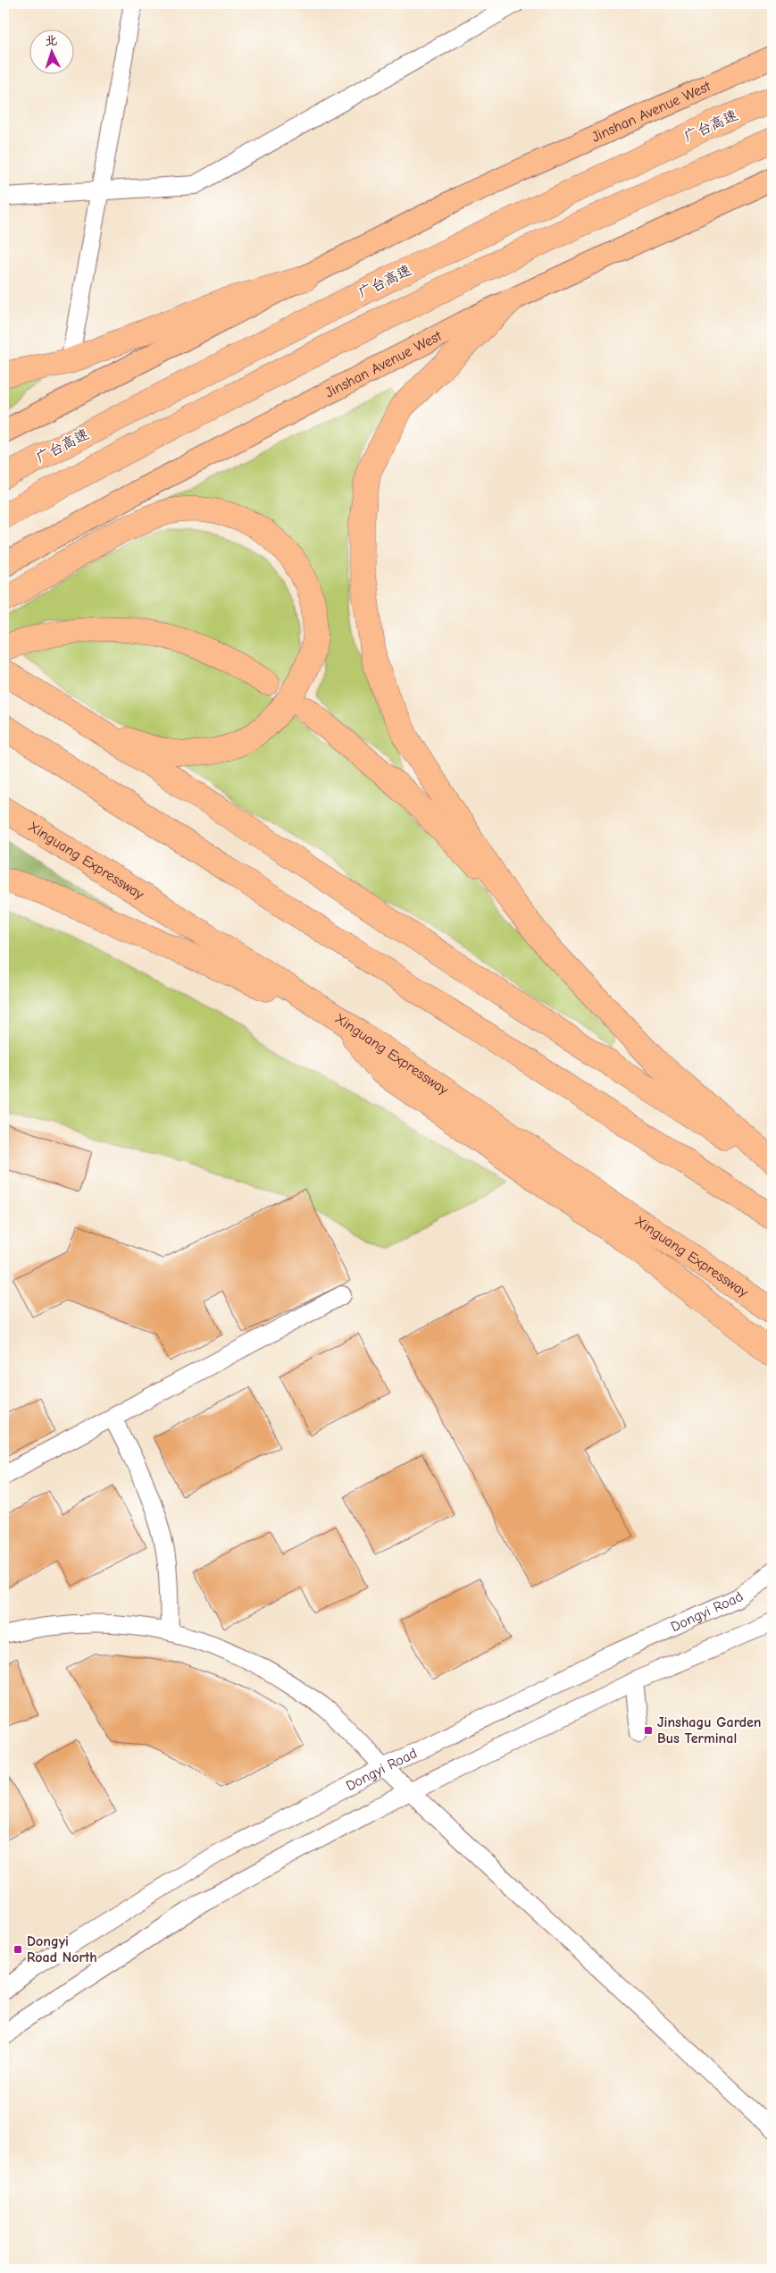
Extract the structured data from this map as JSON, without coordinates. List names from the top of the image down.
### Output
{
  "streets": {
    "highway": ["广台高速", "Xinguang Expressway"],
    "main road": ["Jinshan Avenue West"],
    "street": ["Dongyi Road"]
  },
  "places": {
    "transit": ["Jinshagu Garden Bus Terminal", "Dongyi Road North"]
  },
  "north": "top"
}
